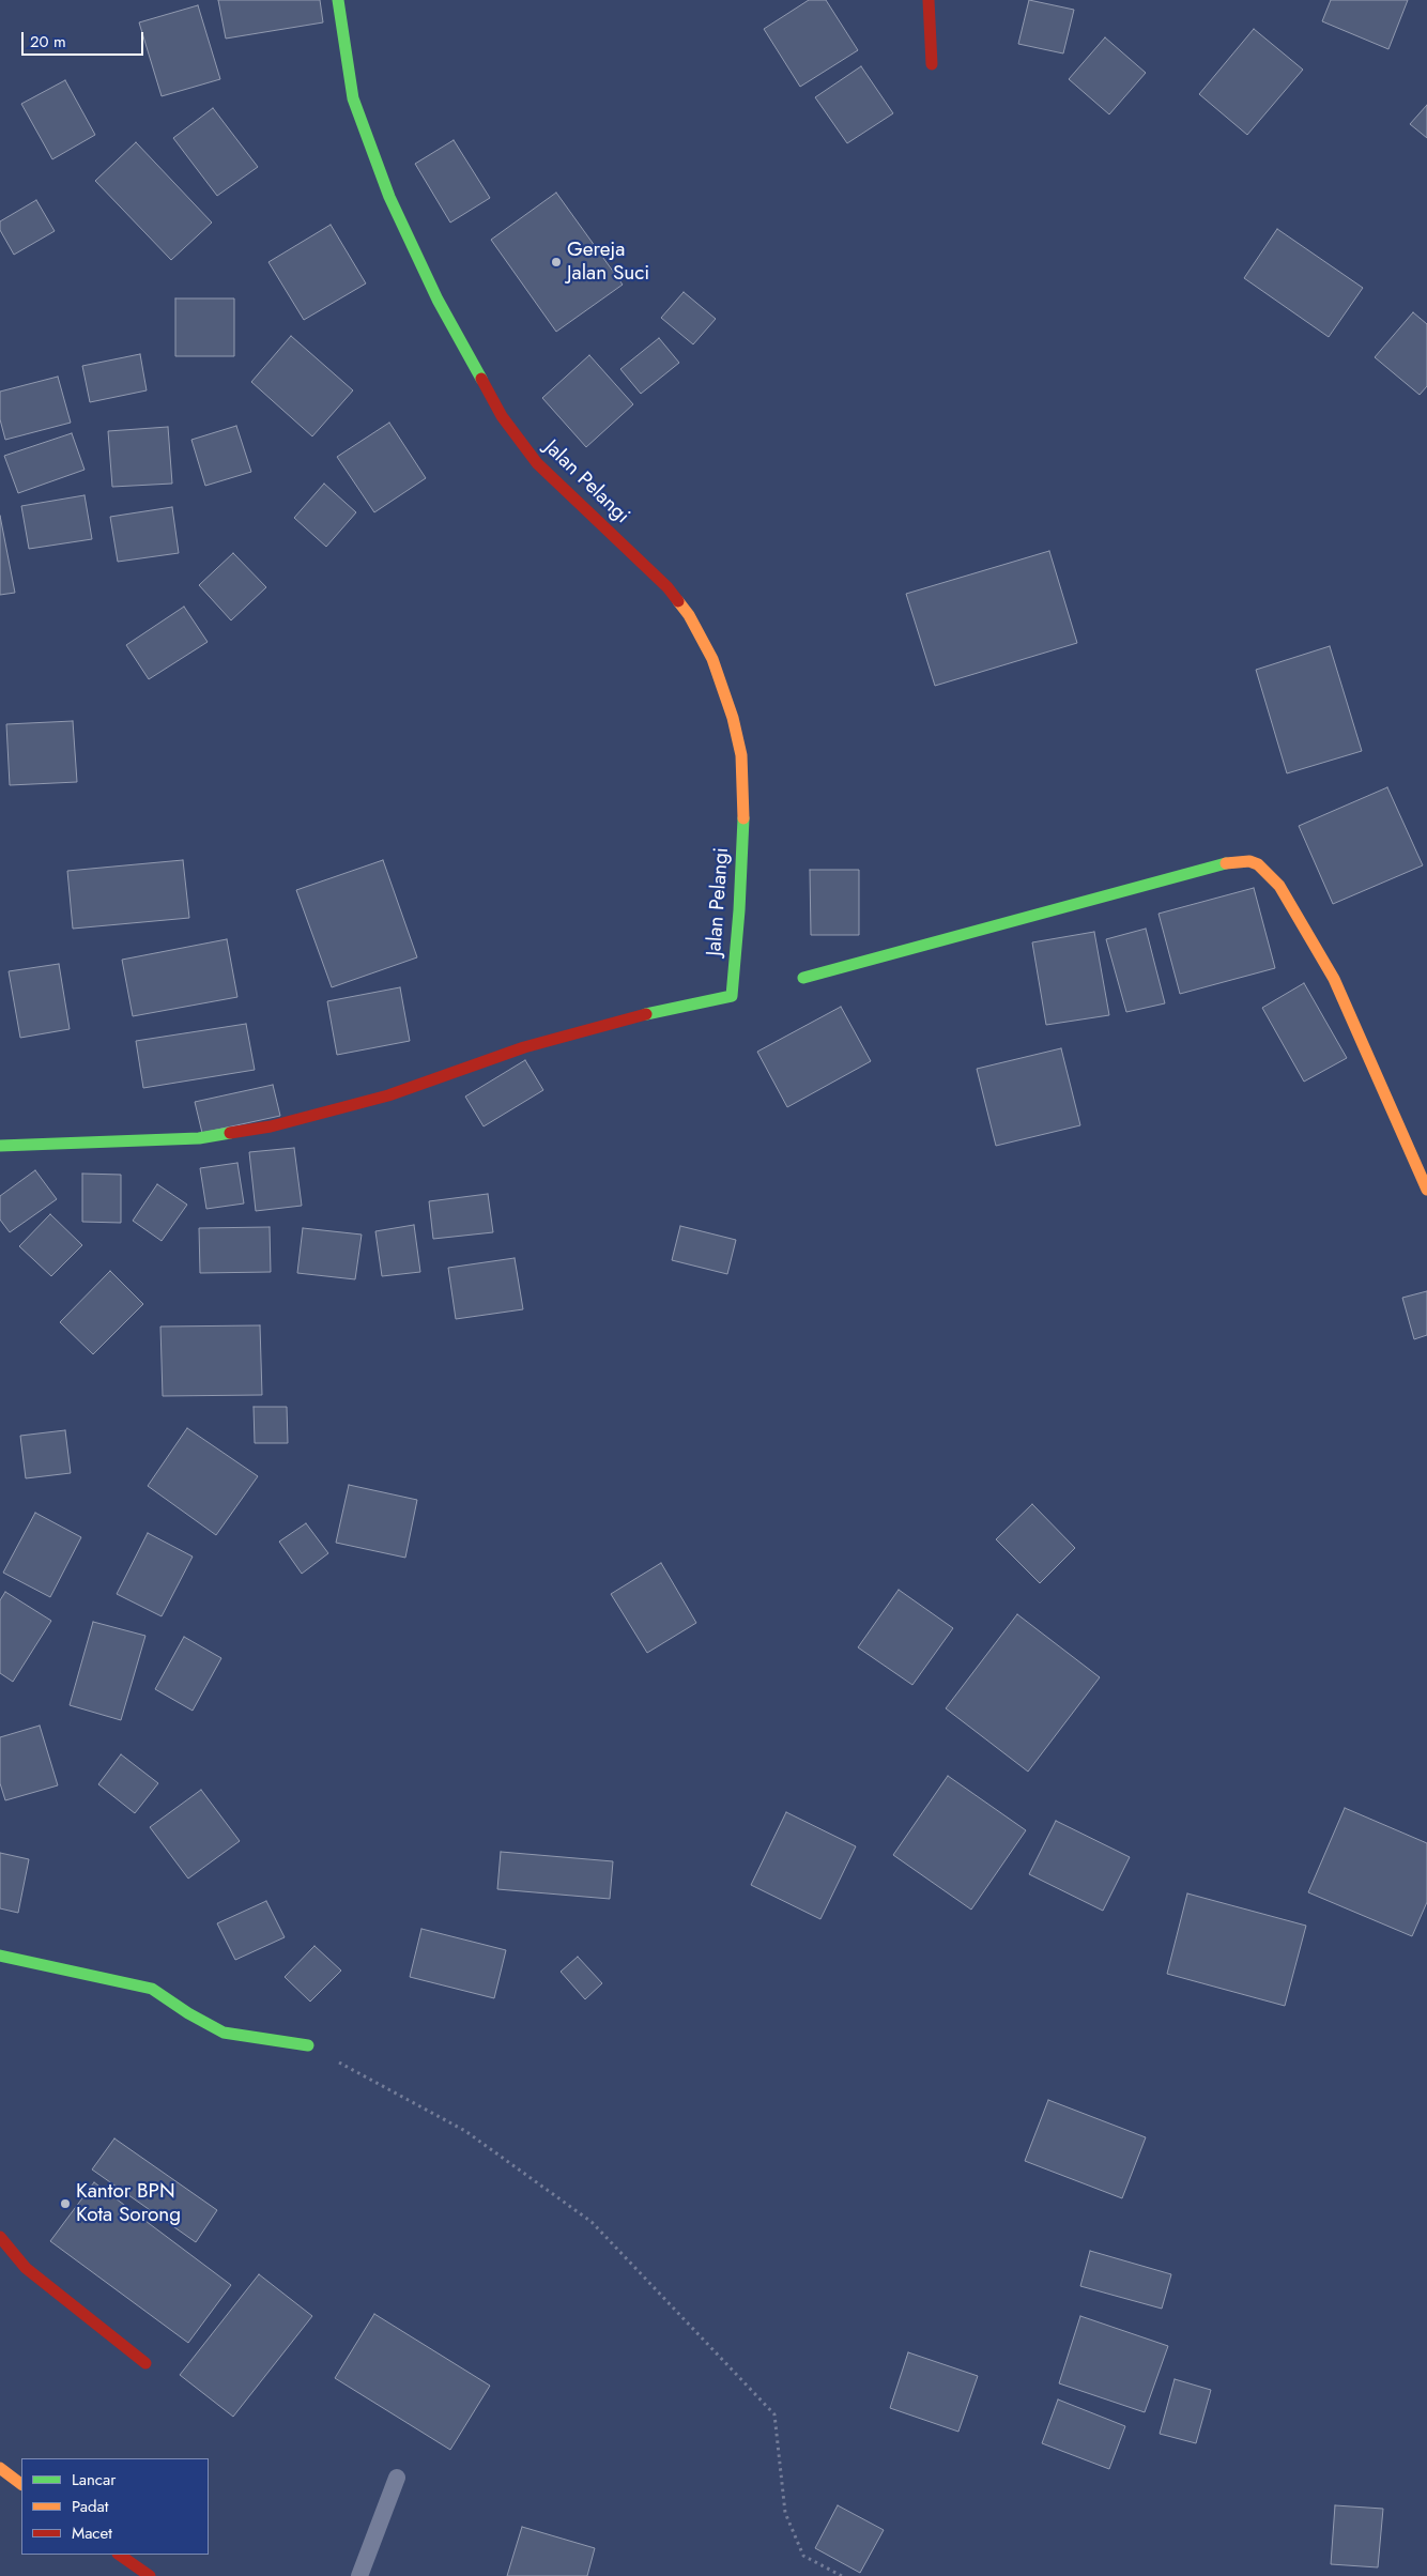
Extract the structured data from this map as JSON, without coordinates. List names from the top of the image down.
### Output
{
  "streets": {
    "street": ["Jalan Pelangi"]
  },
  "places": ["Gereja Jalan Suci", "Kantor BPN Kota Sorong"],
  "legend": ["Lancar", "Padat", "Macet"],
  "scale_bar": "20 m"
}
